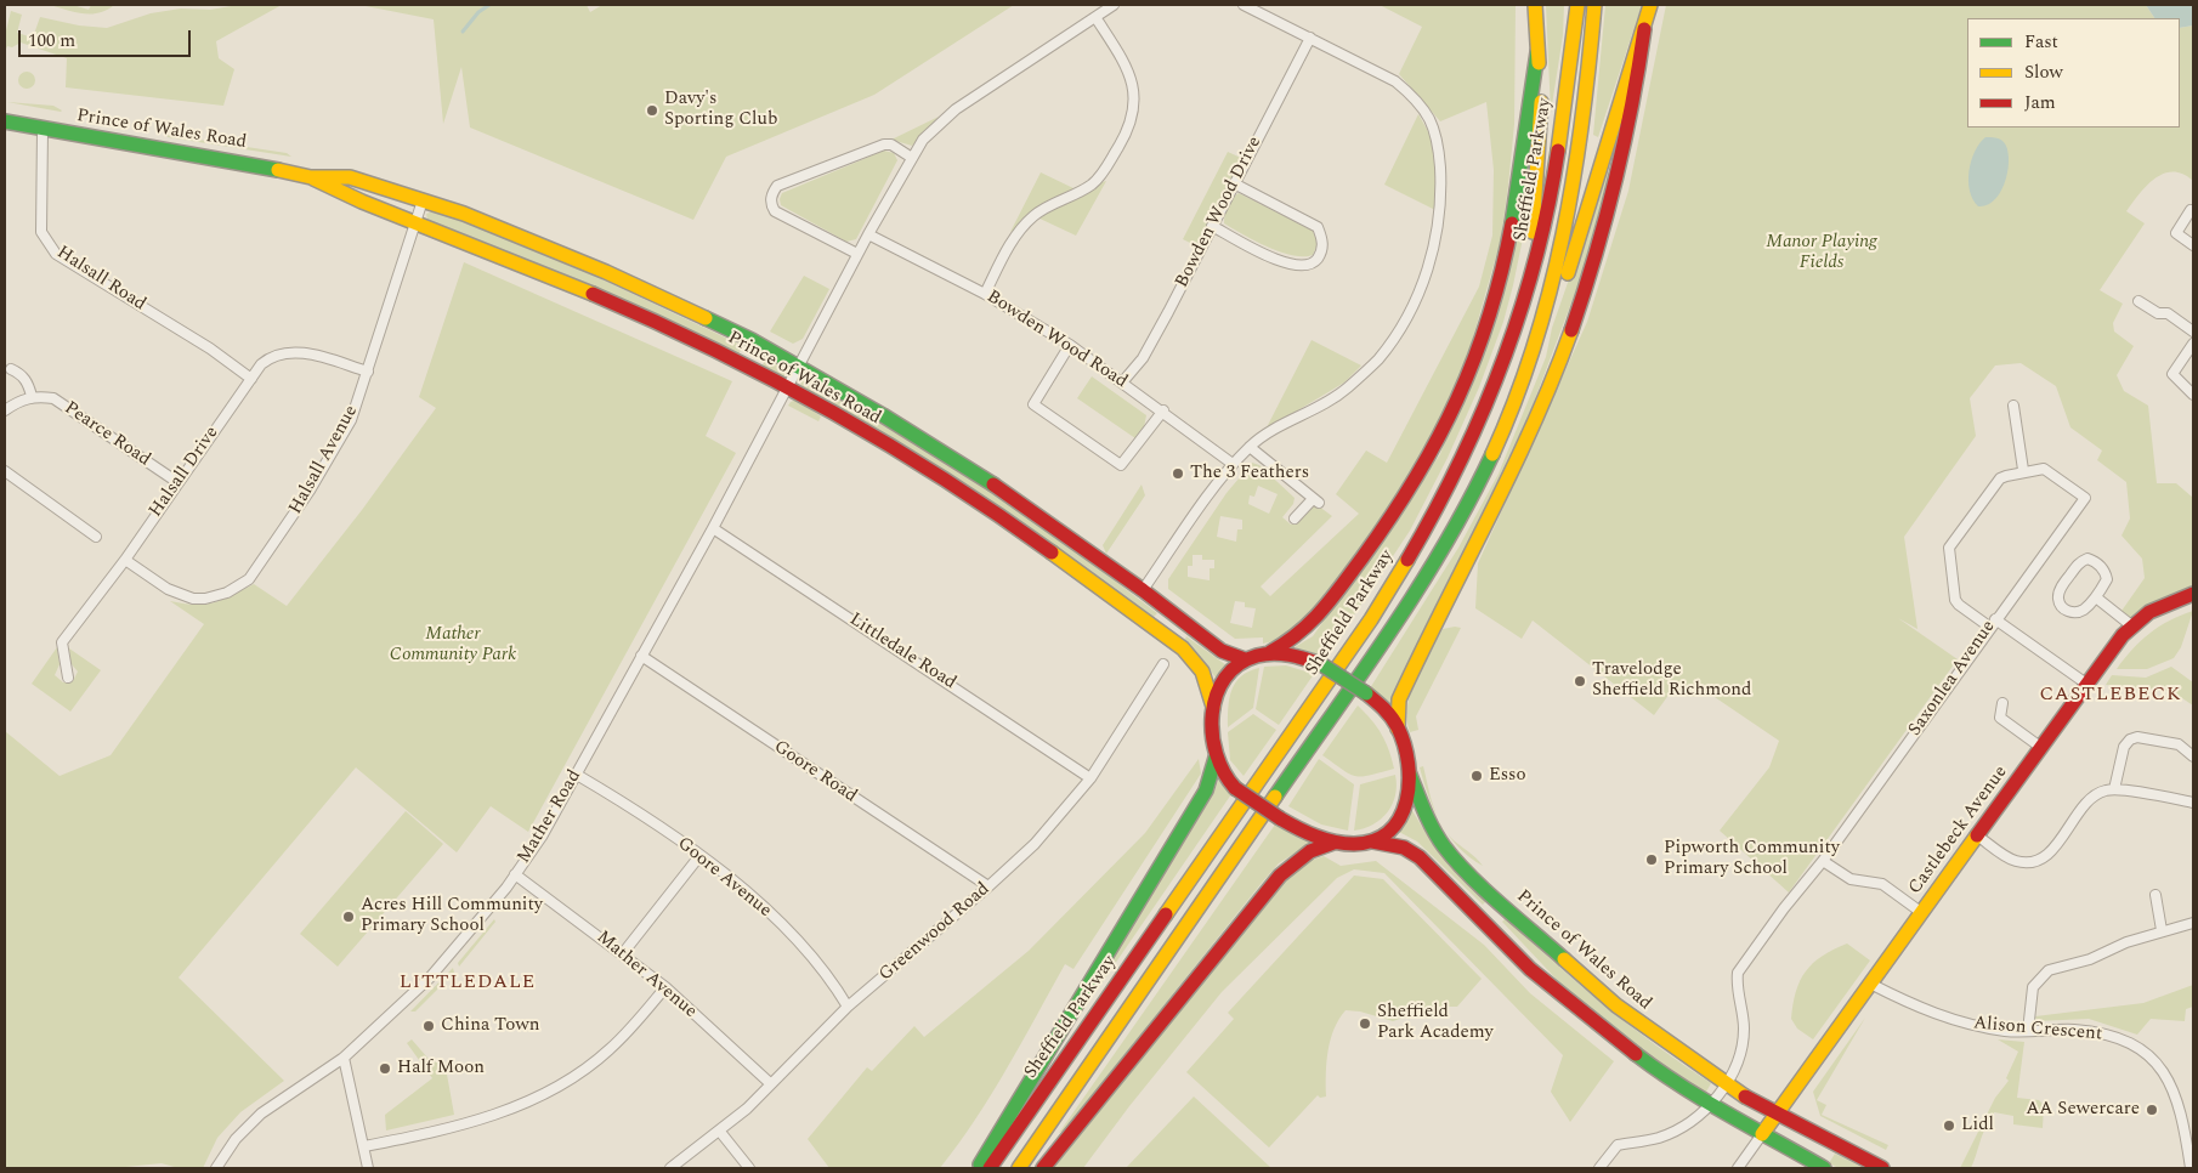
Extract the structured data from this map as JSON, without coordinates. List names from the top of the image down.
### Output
{
  "streets": {
    "main road": ["Prince of Wales Road", "Sheffield Parkway", "Castlebeck Avenue"],
    "street": [
      "Bowden Wood Drive",
      "Halsall Road",
      "Bowden Wood Road",
      "Pearce Road",
      "Halsall Avenue",
      "Halsall Drive",
      "Littledale Road",
      "Saxonlea Avenue",
      "Goore Road",
      "Mather Road",
      "Goore Avenue",
      "Greenwood Road",
      "Mather Avenue",
      "Alison Crescent"
    ]
  },
  "crossings": [
    ["Prince of Wales Road", "Halsall Road"],
    ["Prince of Wales Road", "Halsall Avenue"],
    ["Prince of Wales Road", "Saxonlea Avenue"],
    ["Prince of Wales Road", "Mather Road"],
    ["Prince of Wales Road", "Castlebeck Avenue"],
    ["Bowden Wood Drive", "Bowden Wood Road"],
    ["Halsall Road", "Halsall Drive"],
    ["Bowden Wood Road", "Mather Road"],
    ["Pearce Road", "Halsall Drive"],
    ["Halsall Avenue", "Halsall Drive"],
    ["Littledale Road", "Mather Road"],
    ["Littledale Road", "Greenwood Road"],
    ["Goore Road", "Mather Road"],
    ["Goore Road", "Greenwood Road"],
    ["Mather Road", "Goore Avenue"],
    ["Mather Road", "Mather Avenue"],
    ["Castlebeck Avenue", "Alison Crescent"],
    ["Goore Avenue", "Greenwood Road"],
    ["Greenwood Road", "Mather Avenue"]
  ],
  "districts": ["CASTLEBECK", "LITTLEDALE"],
  "parks": ["Manor Playing Fields", "Mather Community Park"],
  "places": [
    "Davy's Sporting Club",
    "The 3 Feathers",
    "Travelodge Sheffield Richmond",
    "Esso",
    "Pipworth Community Primary School",
    "Acres Hill Community Primary School",
    "Sheffield Park Academy",
    "China Town",
    "Half Moon",
    "AA Sewercare",
    "Lidl"
  ],
  "legend": ["Fast", "Slow", "Jam"],
  "scale_bar": "100 m"
}
